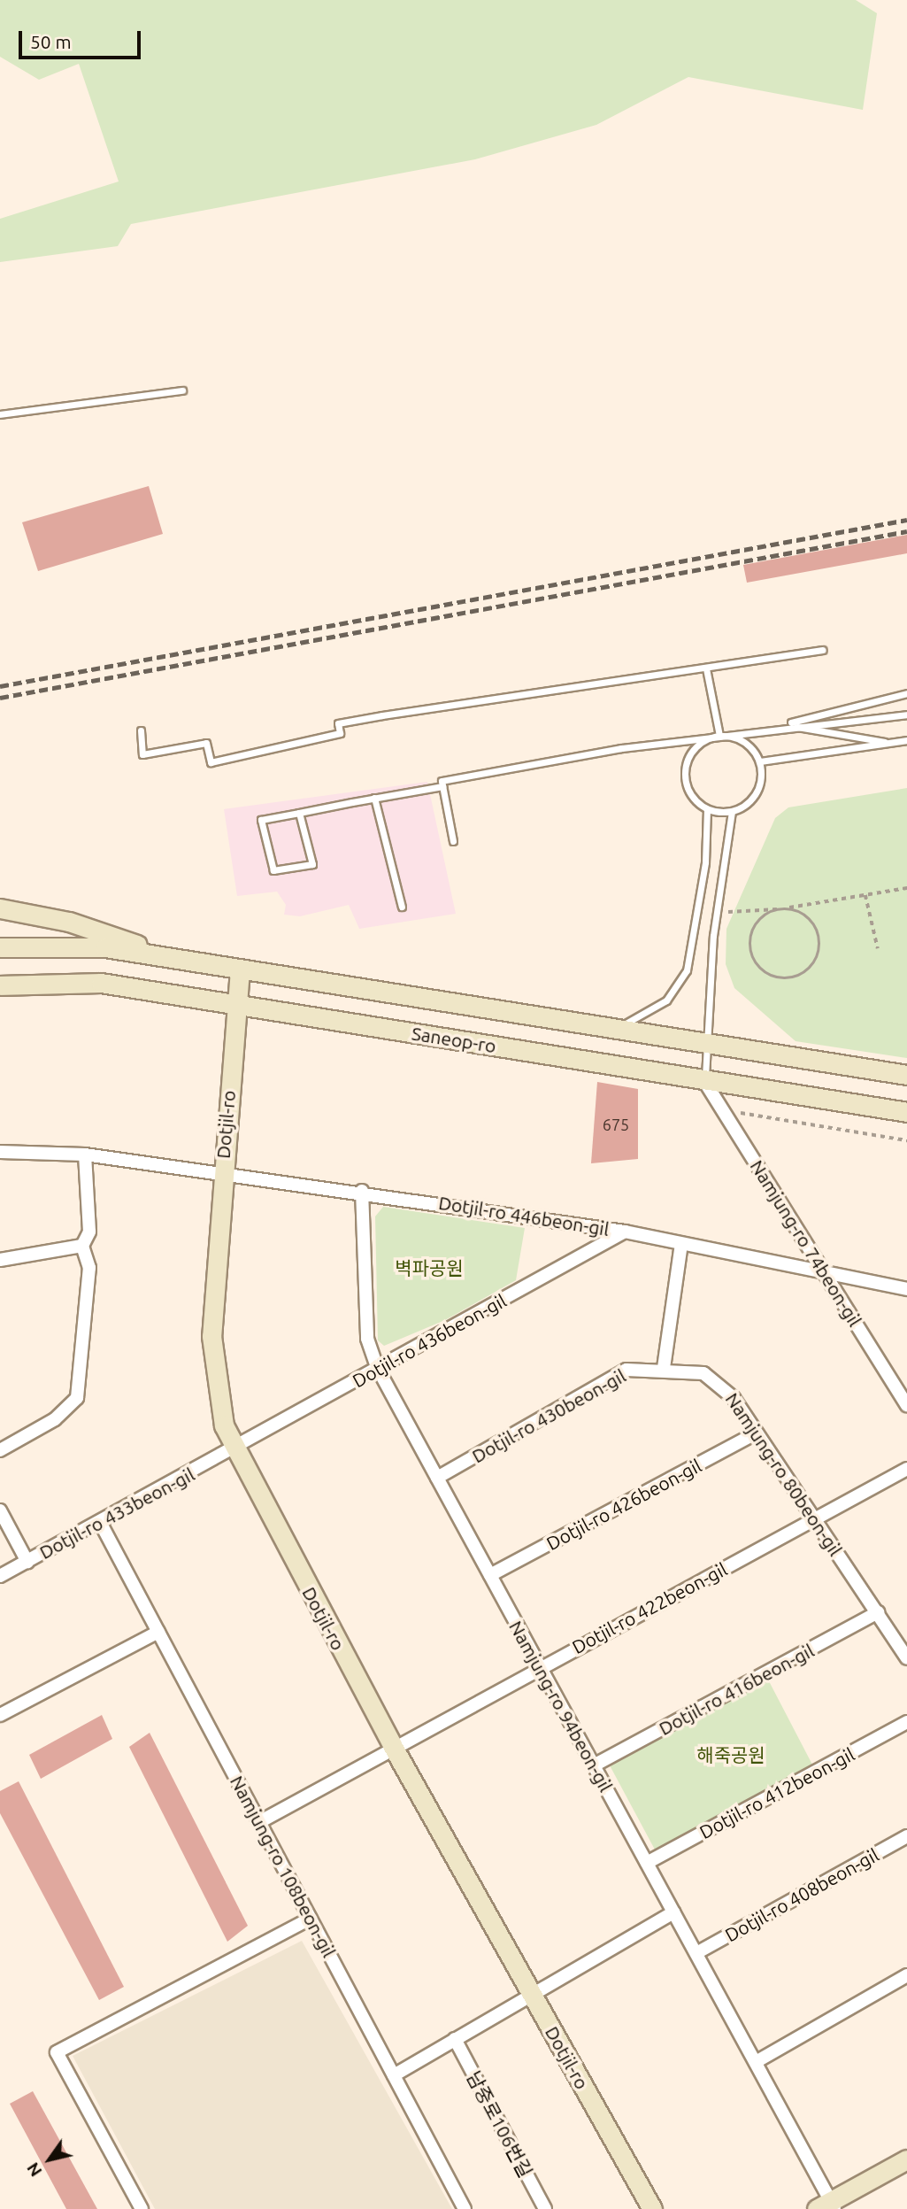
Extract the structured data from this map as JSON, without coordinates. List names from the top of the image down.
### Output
{
  "streets": {
    "main road": ["Saneop-ro", "Dotjil-ro"],
    "street": [
      "Dotjil-ro 446beon-gil",
      "Namjung-ro 74beon-gil",
      "Dotjil-ro 436beon-gil",
      "Dotjil-ro 430beon-gil",
      "Namjung-ro 80beon-gil",
      "Dotjil-ro 426beon-gil",
      "Dotjil-ro 433beon-gil",
      "Dotjil-ro 422beon-gil",
      "Dotjil-ro 416beon-gil",
      "Namjung-ro 94beon-gil",
      "Dotjil-ro 412beon-gil",
      "Namjung-ro 108beon-gil",
      "Dotjil-ro 408beon-gil",
      "남중로106번길"
    ]
  },
  "crossings": [
    ["Saneop-ro", "Dotjil-ro"],
    ["Saneop-ro", "Namjung-ro 74beon-gil"],
    ["Dotjil-ro", "Dotjil-ro 446beon-gil"],
    ["Dotjil-ro", "Dotjil-ro 436beon-gil"],
    ["Dotjil-ro", "Dotjil-ro 433beon-gil"],
    ["Dotjil-ro", "Dotjil-ro 422beon-gil"],
    ["Dotjil-ro 446beon-gil", "Namjung-ro 74beon-gil"],
    ["Dotjil-ro 446beon-gil", "Dotjil-ro 436beon-gil"],
    ["Dotjil-ro 446beon-gil", "Namjung-ro 94beon-gil"],
    ["Dotjil-ro 436beon-gil", "Dotjil-ro 433beon-gil"],
    ["Dotjil-ro 436beon-gil", "Namjung-ro 94beon-gil"],
    ["Dotjil-ro 430beon-gil", "Namjung-ro 80beon-gil"],
    ["Dotjil-ro 430beon-gil", "Namjung-ro 94beon-gil"],
    ["Namjung-ro 80beon-gil", "Dotjil-ro 426beon-gil"],
    ["Namjung-ro 80beon-gil", "Dotjil-ro 422beon-gil"],
    ["Namjung-ro 80beon-gil", "Dotjil-ro 416beon-gil"],
    ["Dotjil-ro 426beon-gil", "Namjung-ro 94beon-gil"],
    ["Dotjil-ro 433beon-gil", "Namjung-ro 108beon-gil"],
    ["Dotjil-ro 422beon-gil", "Namjung-ro 94beon-gil"],
    ["Dotjil-ro 422beon-gil", "Namjung-ro 108beon-gil"],
    ["Dotjil-ro 416beon-gil", "Namjung-ro 94beon-gil"],
    ["Namjung-ro 94beon-gil", "Dotjil-ro 412beon-gil"],
    ["Namjung-ro 94beon-gil", "Dotjil-ro 408beon-gil"]
  ],
  "parks": ["벽파공원", "해죽공원"],
  "house_numbers": ["675"],
  "scale_bar": "50 m",
  "north": "bottom left"
}
